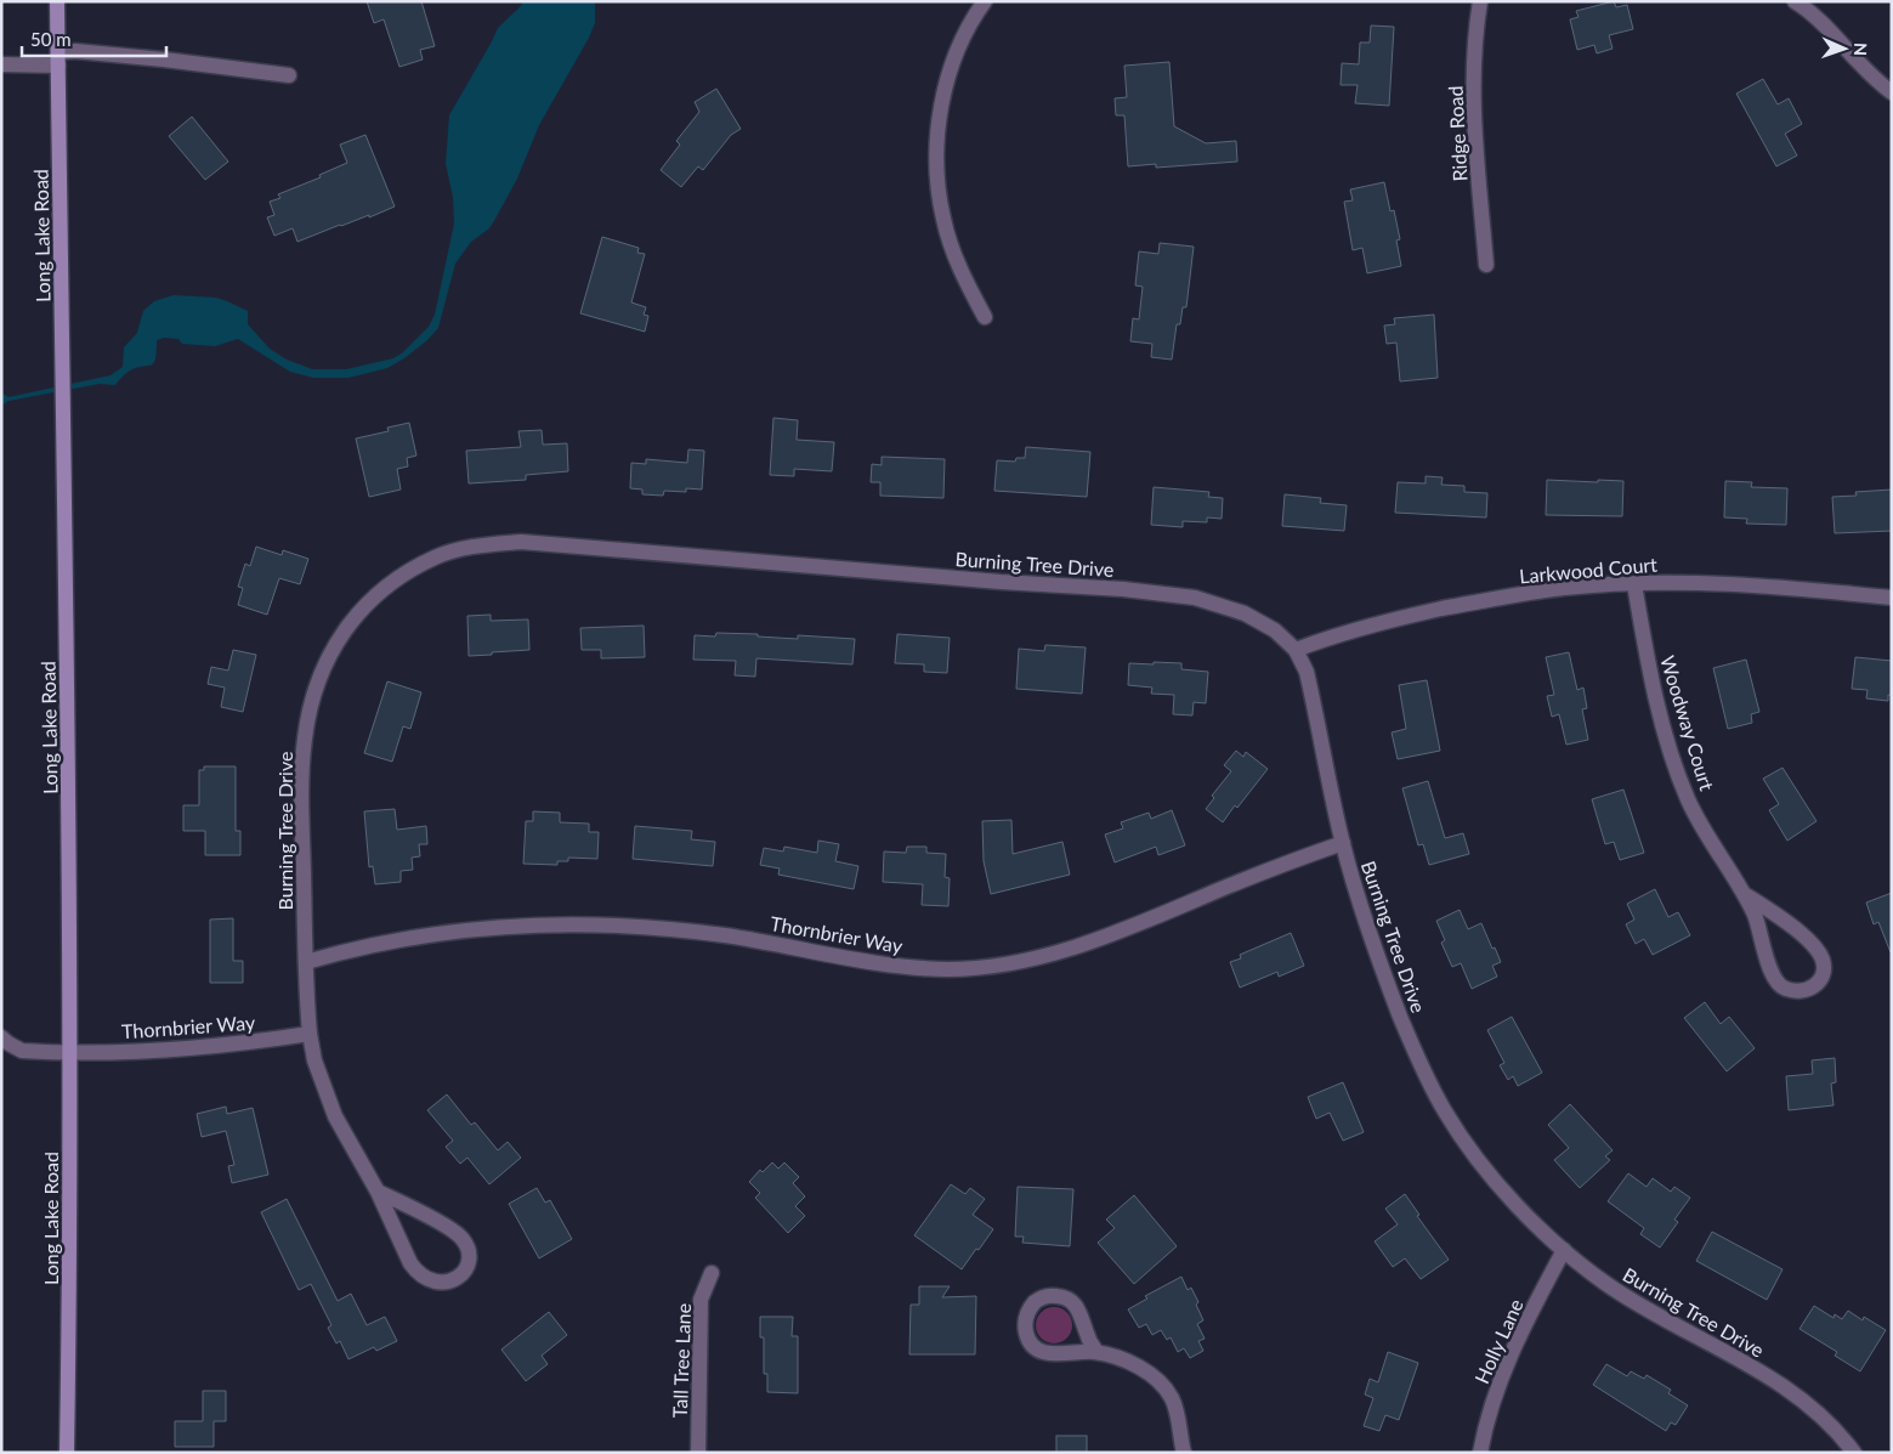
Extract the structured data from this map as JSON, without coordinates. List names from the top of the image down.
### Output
{
  "streets": {
    "main road": ["Long Lake Road"],
    "street": [
      "Ridge Road",
      "Burning Tree Drive",
      "Larkwood Court",
      "Woodway Court",
      "Thornbrier Way",
      "Holly Lane",
      "Tall Tree Lane"
    ]
  },
  "crossings": [
    ["Long Lake Road", "Thornbrier Way"],
    ["Burning Tree Drive", "Larkwood Court"],
    ["Burning Tree Drive", "Thornbrier Way"],
    ["Burning Tree Drive", "Holly Lane"],
    ["Larkwood Court", "Woodway Court"]
  ],
  "scale_bar": "50 m",
  "north": "right"
}
